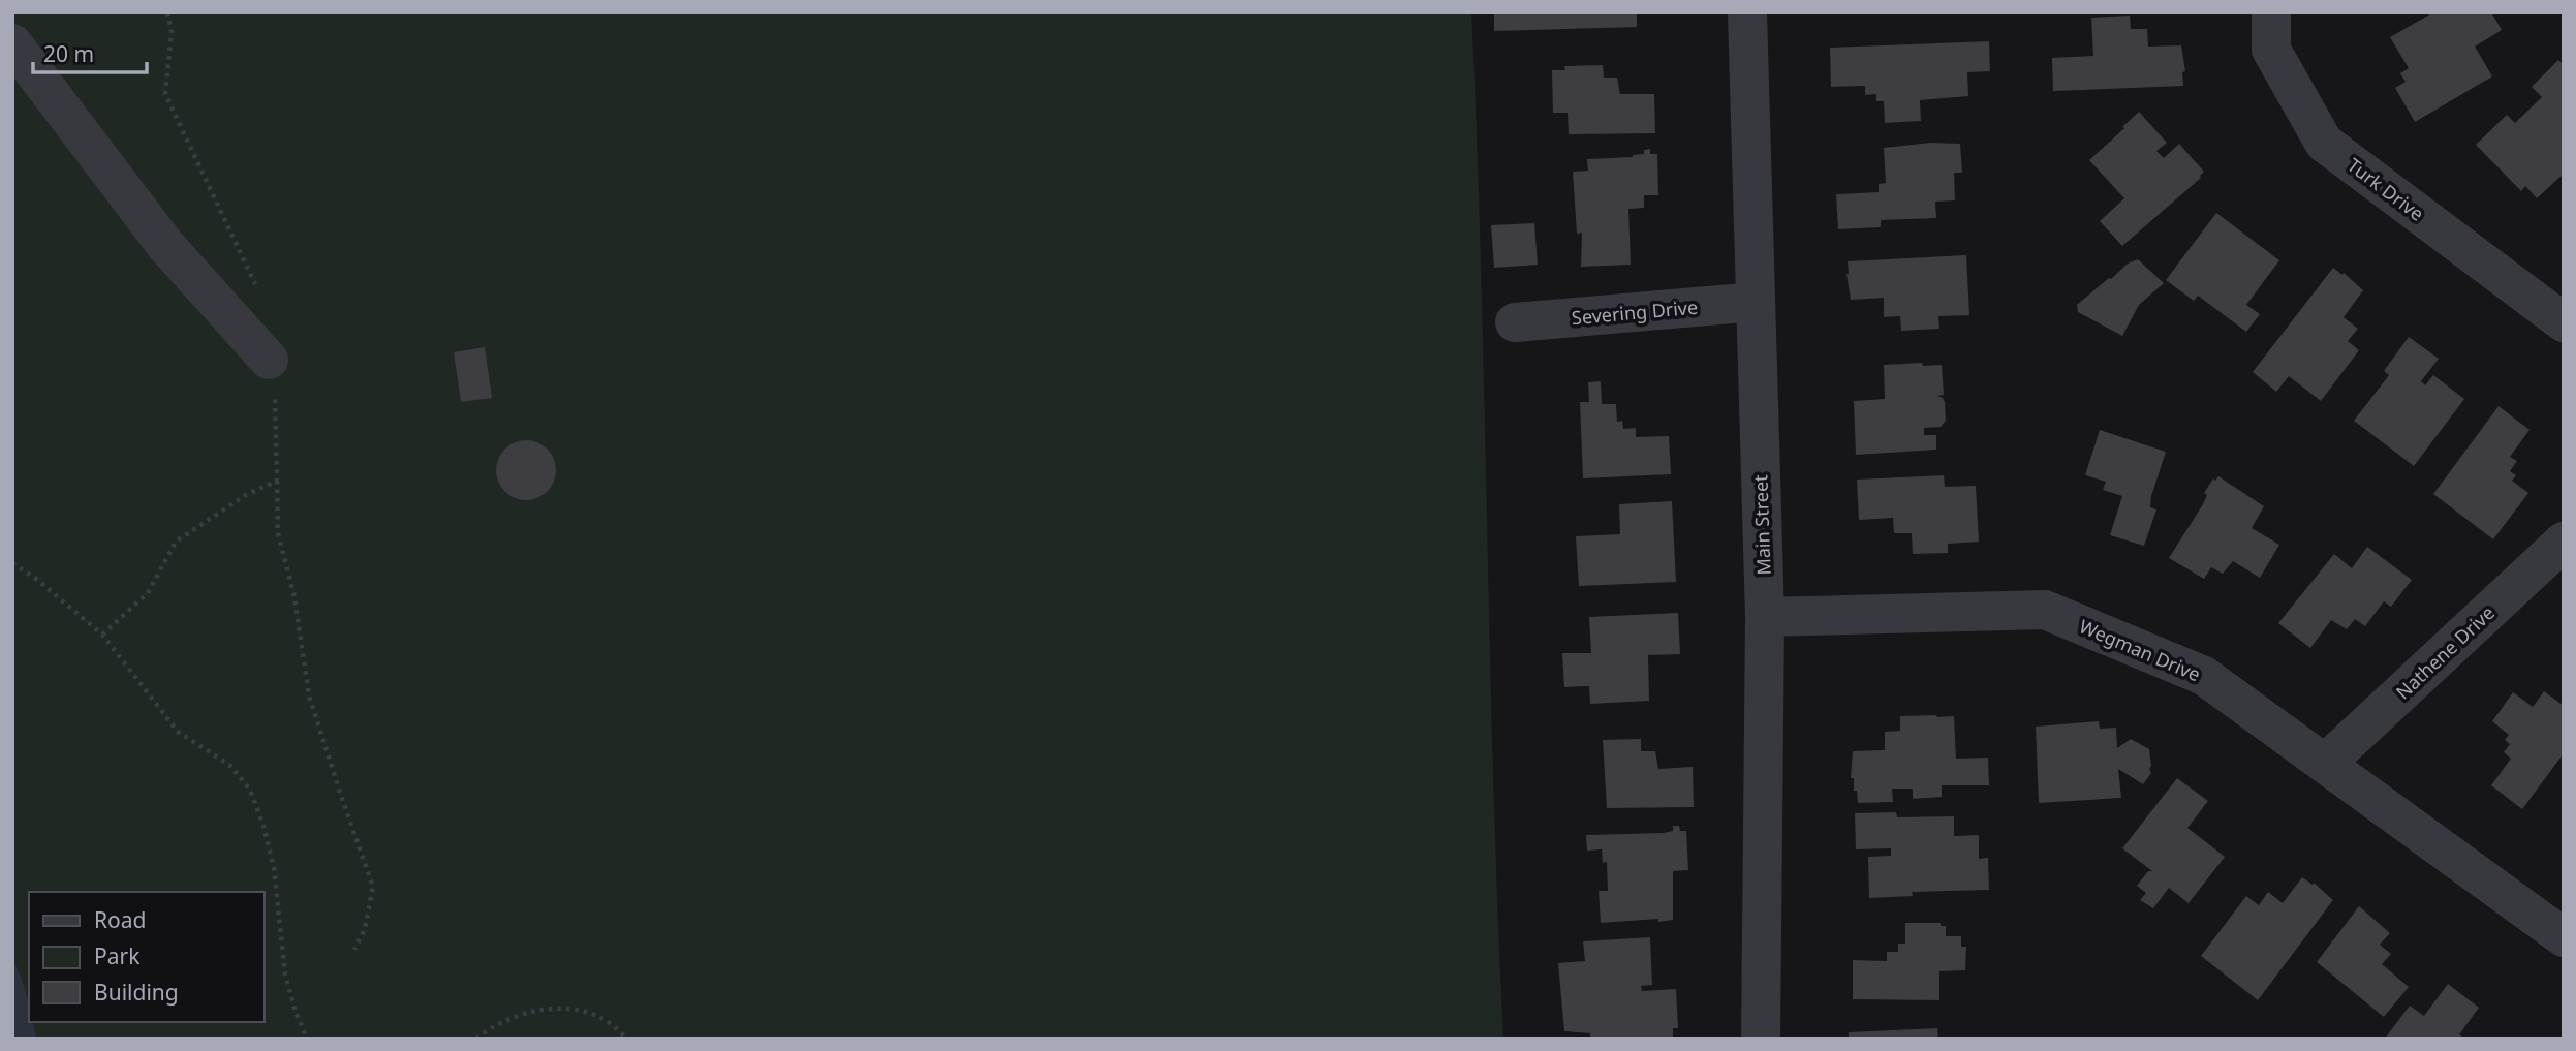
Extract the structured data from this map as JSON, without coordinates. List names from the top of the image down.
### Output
{
  "streets": {
    "street": [
      "Turk Drive",
      "Severing Drive",
      "Main Street",
      "Wegman Drive",
      "Nathene Drive"
    ]
  },
  "crossings": [
    ["Severing Drive", "Main Street"],
    ["Main Street", "Wegman Drive"],
    ["Wegman Drive", "Nathene Drive"]
  ],
  "legend": ["Road", "Park", "Building"],
  "scale_bar": "20 m"
}
